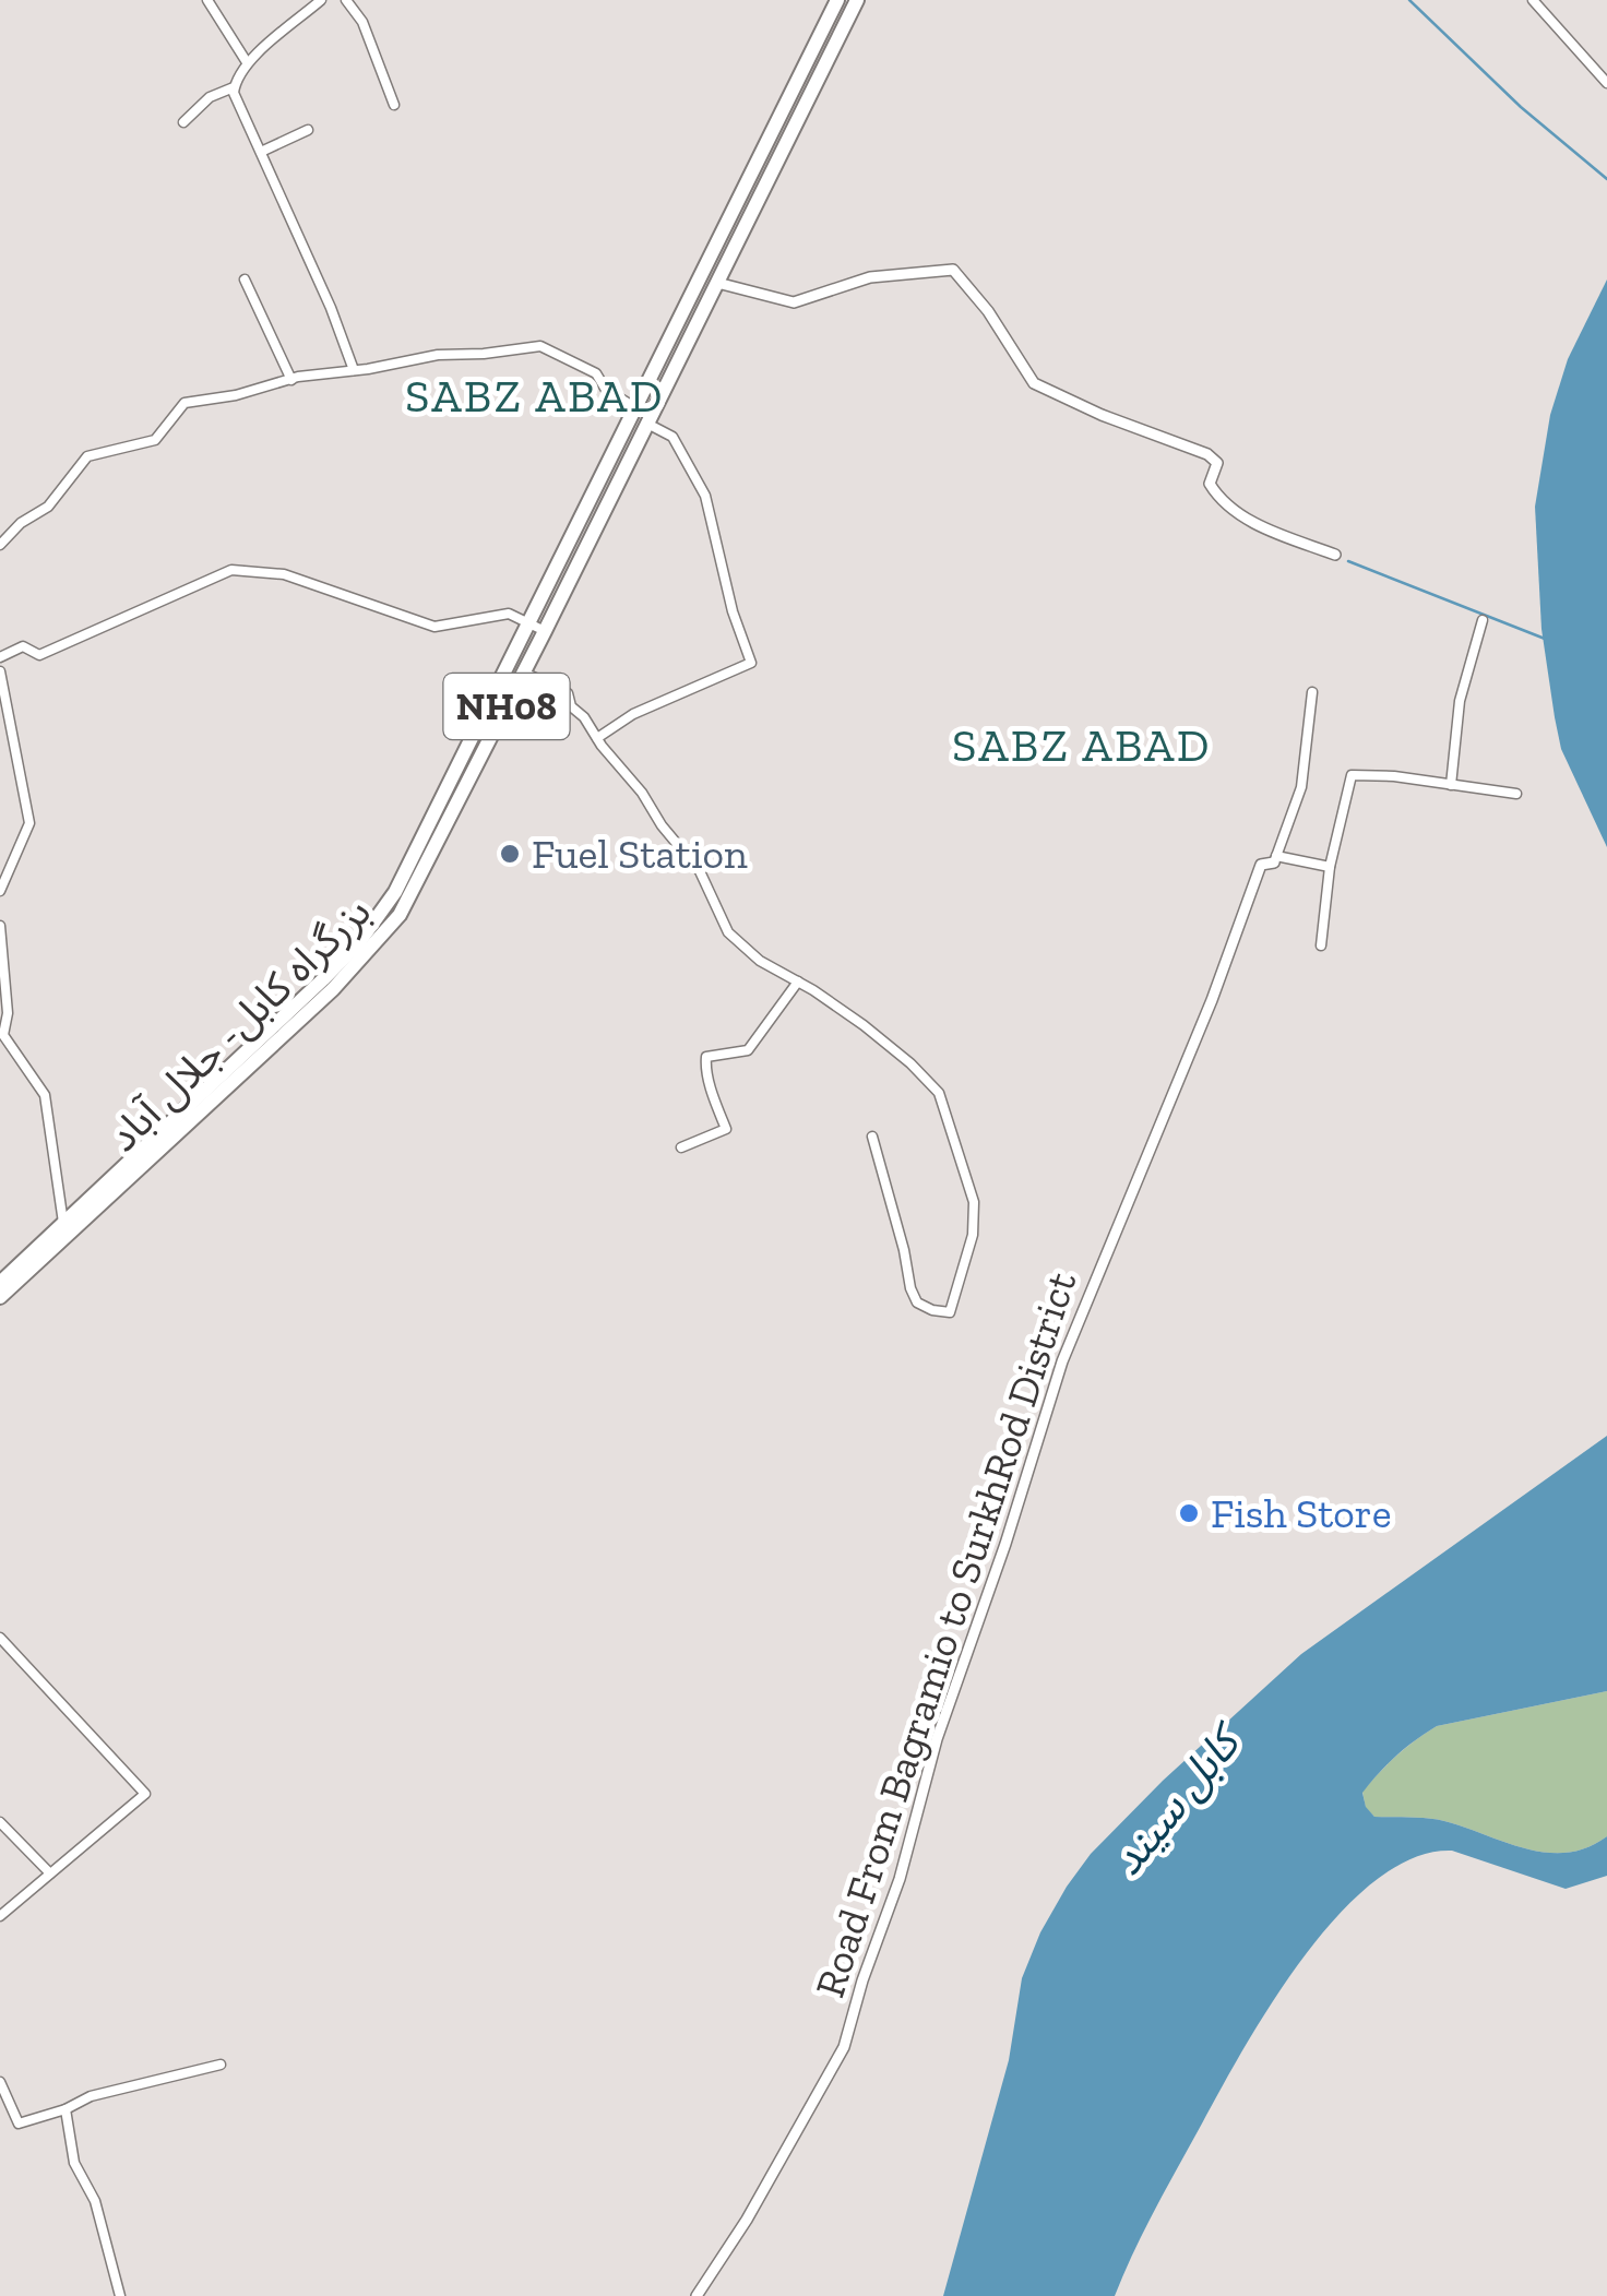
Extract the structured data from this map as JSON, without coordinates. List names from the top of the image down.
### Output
{
  "streets": {
    "highway": ["NH08", "بزرگراه کابل- جلال آباد"],
    "street": ["Road From Bagramio to SurkhRod District"]
  },
  "districts": ["SABZ ABAD", "SABZ ABAD"],
  "water": ["کابل سيند"],
  "places": ["Fuel Station", "Fish Store"]
}
